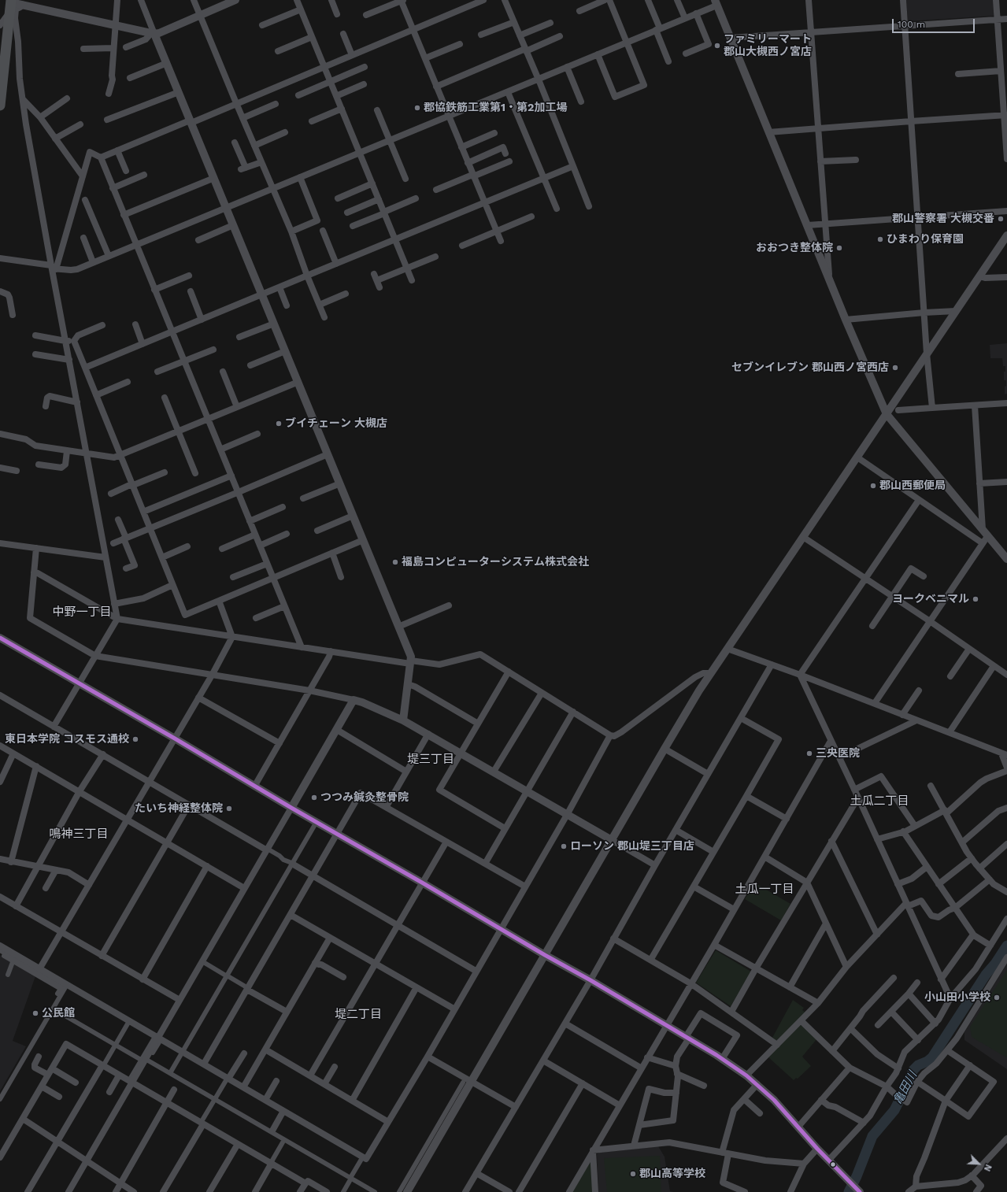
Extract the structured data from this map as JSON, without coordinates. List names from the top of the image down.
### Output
{
  "districts": [
    "中野一丁目",
    "堤三丁目",
    "土瓜二丁目",
    "鳴神三丁目",
    "土瓜一丁目",
    "堤二丁目"
  ],
  "water": ["亀田川"],
  "places": [
    "ファミリーマート 郡山大槻西ノ宮店",
    "郡協鉄筋工業第1・第2加工場",
    "郡山警察署 大槻交番",
    "ひまわり保育園",
    "おおつき整体院",
    "セブンイレブン 郡山西ノ宮西店",
    "ブイチェーン 大槻店",
    "郡山西郵便局",
    "福島コンピューターシステム株式会社",
    "ヨークベニマル",
    "東日本学院 コスモス通校",
    "三央医院",
    "つつみ鍼灸整骨院",
    "たいち神経整体院",
    "ローソン 郡山堤三丁目店",
    "小山田小学校",
    "公民館",
    "郡山高等学校"
  ],
  "scale_bar": "100 m",
  "north": "bottom right"
}
